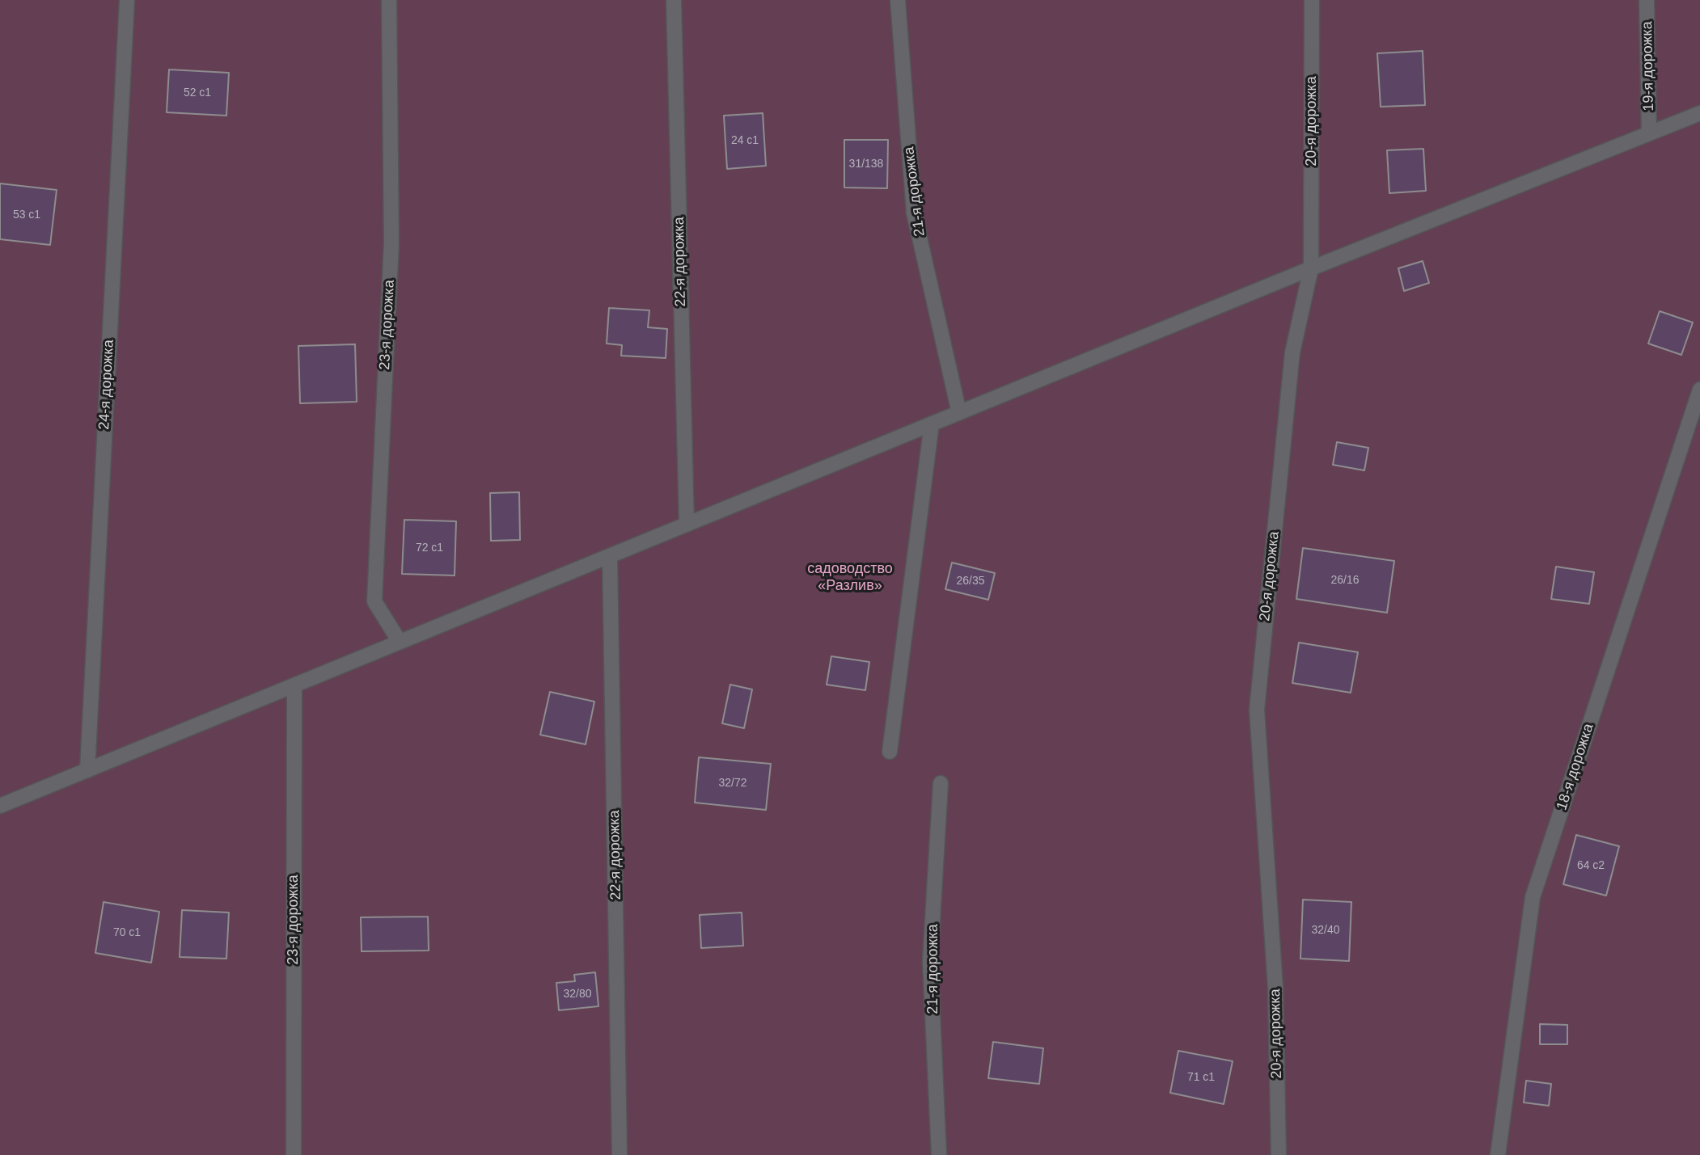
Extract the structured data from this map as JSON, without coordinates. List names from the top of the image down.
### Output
{
  "streets": {
    "street": [
      "19-я дорожка",
      "20-я дорожка",
      "21-я дорожка",
      "22-я дорожка",
      "23-я дорожка",
      "24-я дорожка",
      "18-я дорожка"
    ]
  },
  "parks": ["садоводство «Разлив»"],
  "house_numbers": [
    "52 с1",
    "24 с1",
    "31/138",
    "53 с1",
    "72 с1",
    "26/16",
    "26/35",
    "32/72",
    "64 с2",
    "32/40",
    "70 с1",
    "32/80",
    "71 с1"
  ]
}
